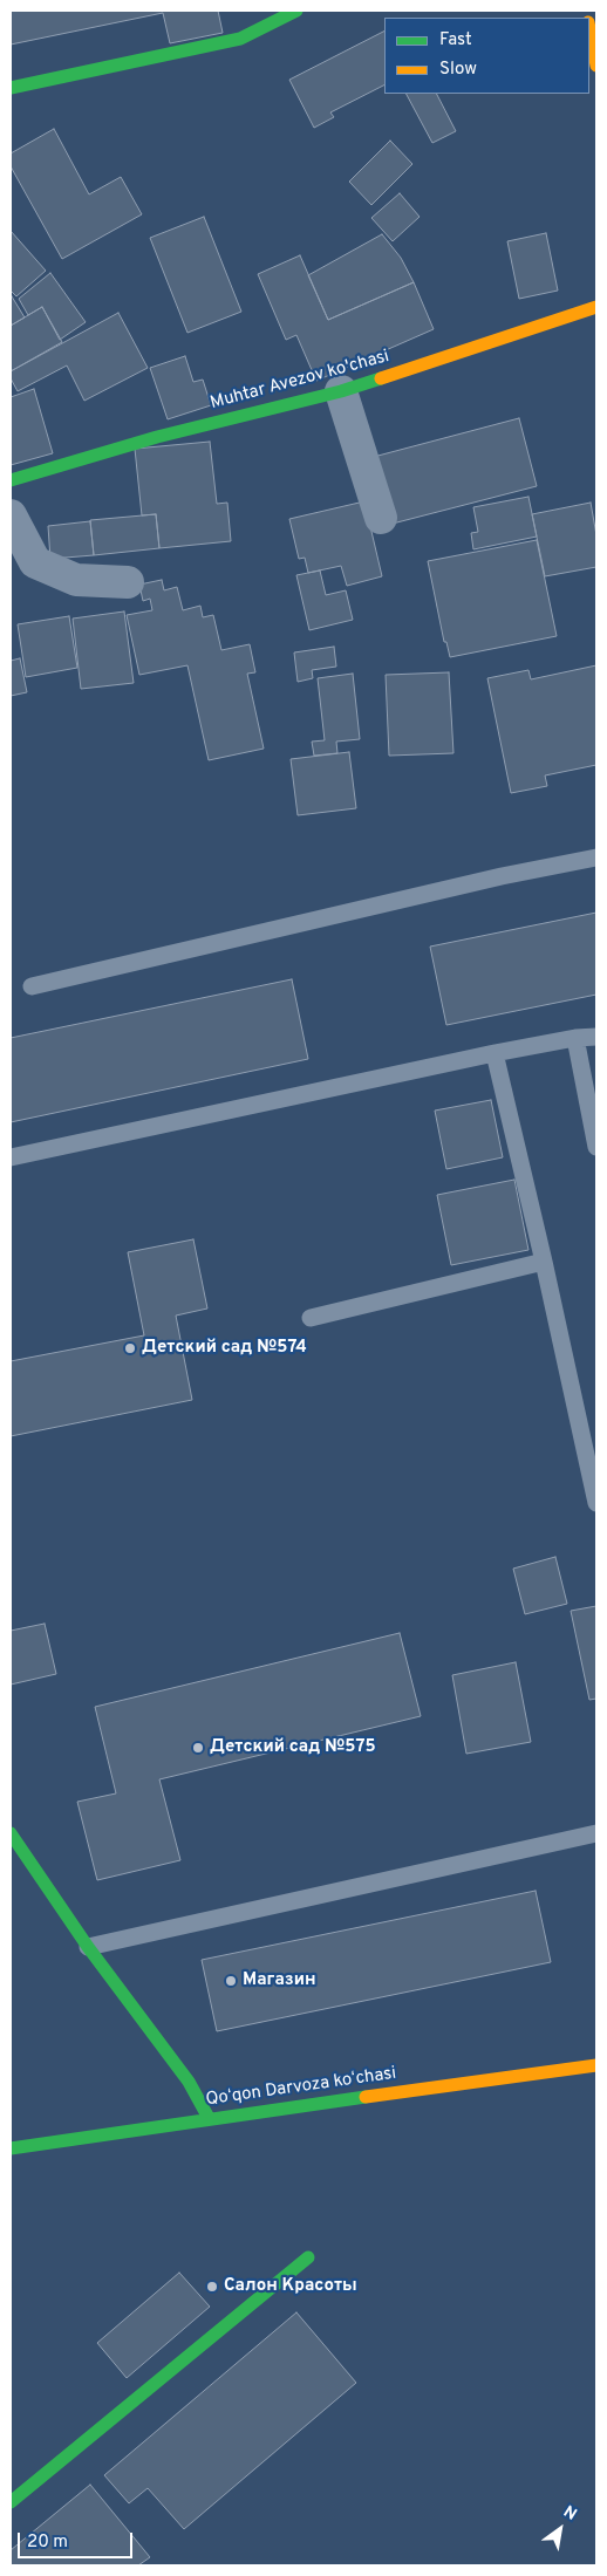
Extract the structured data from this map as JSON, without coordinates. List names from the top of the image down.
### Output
{
  "streets": {
    "street": ["Muhtar Avezov ko'chasi", "Qoʻqon Darvoza koʻchasi"]
  },
  "places": [
    "Детский сад №574",
    "Детский сад №575",
    "Магазин",
    "Салон Красоты"
  ],
  "legend": ["Fast", "Slow"],
  "scale_bar": "20 m",
  "north": "top right"
}
